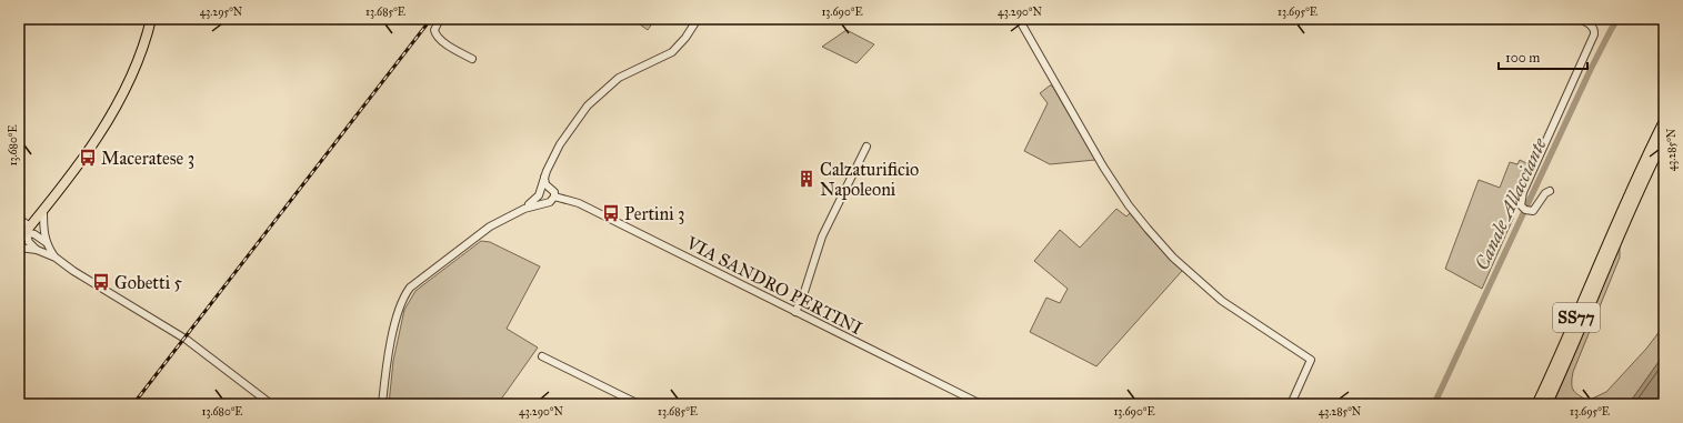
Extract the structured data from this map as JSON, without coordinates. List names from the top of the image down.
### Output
{
  "streets": {
    "highway": ["SS77"],
    "street": ["VIA SANDRO PERTINI"]
  },
  "water": ["Canale Allacciante"],
  "places": {
    "bus stop": ["Maceratese 3", "Pertini 3", "Gobetti 5"],
    "building": ["Calzaturificio Napoleoni"]
  },
  "scale_bar": "100 m",
  "coordinates": [
    "43.295°N",
    "13.685°E",
    "13.690°E",
    "43.290°N",
    "13.695°E",
    "13.680°E",
    "43.285°N"
  ]
}
